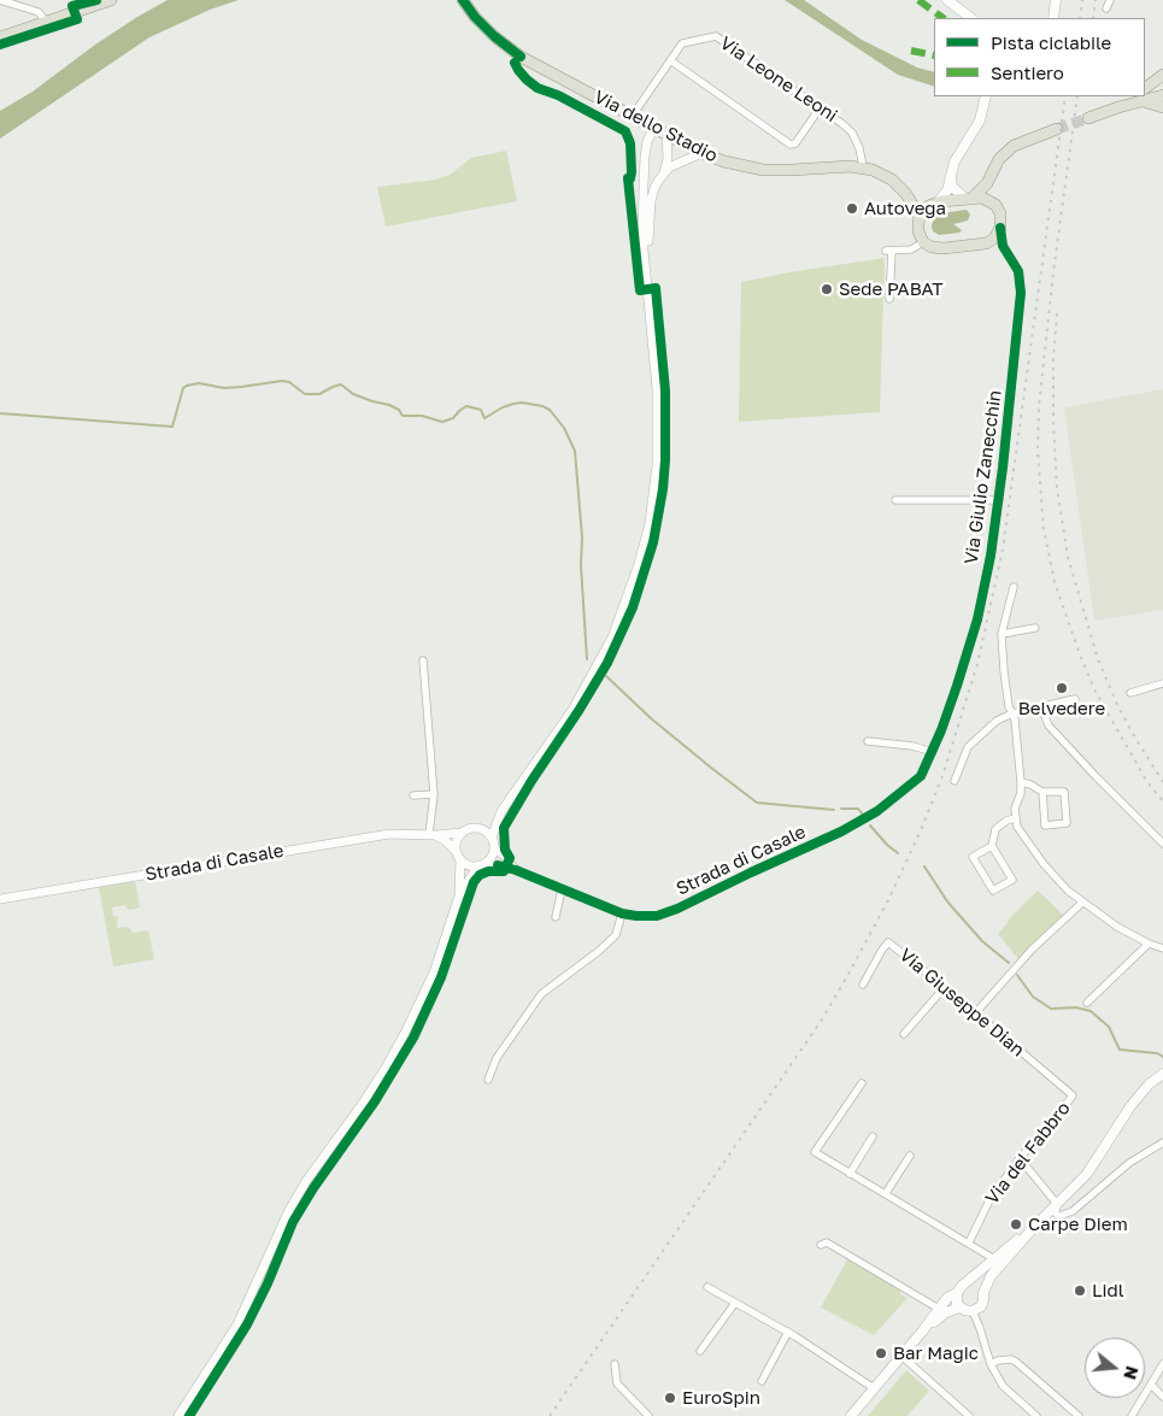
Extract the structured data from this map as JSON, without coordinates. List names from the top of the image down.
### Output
{
  "streets": {
    "main road": ["Via dello Stadio"],
    "street": [
      "Via Leone Leoni",
      "Via Giulio Zanecchin",
      "Strada di Casale",
      "Via Giuseppe Dian",
      "Via del Fabbro"
    ]
  },
  "crossings": [
    ["Via Leone Leoni", "Via dello Stadio"],
    ["Via dello Stadio", "Via Giulio Zanecchin"],
    ["Via Giulio Zanecchin", "Strada di Casale"],
    ["Via Giuseppe Dian", "Via del Fabbro"]
  ],
  "places": [
    "Autovega",
    "Sede PABAT",
    "Belvedere",
    "Carpe Diem",
    "Lidl",
    "Bar Magic",
    "EuroSpin"
  ],
  "legend": ["Pista ciclabile", "Sentiero"],
  "north": "right"
}
